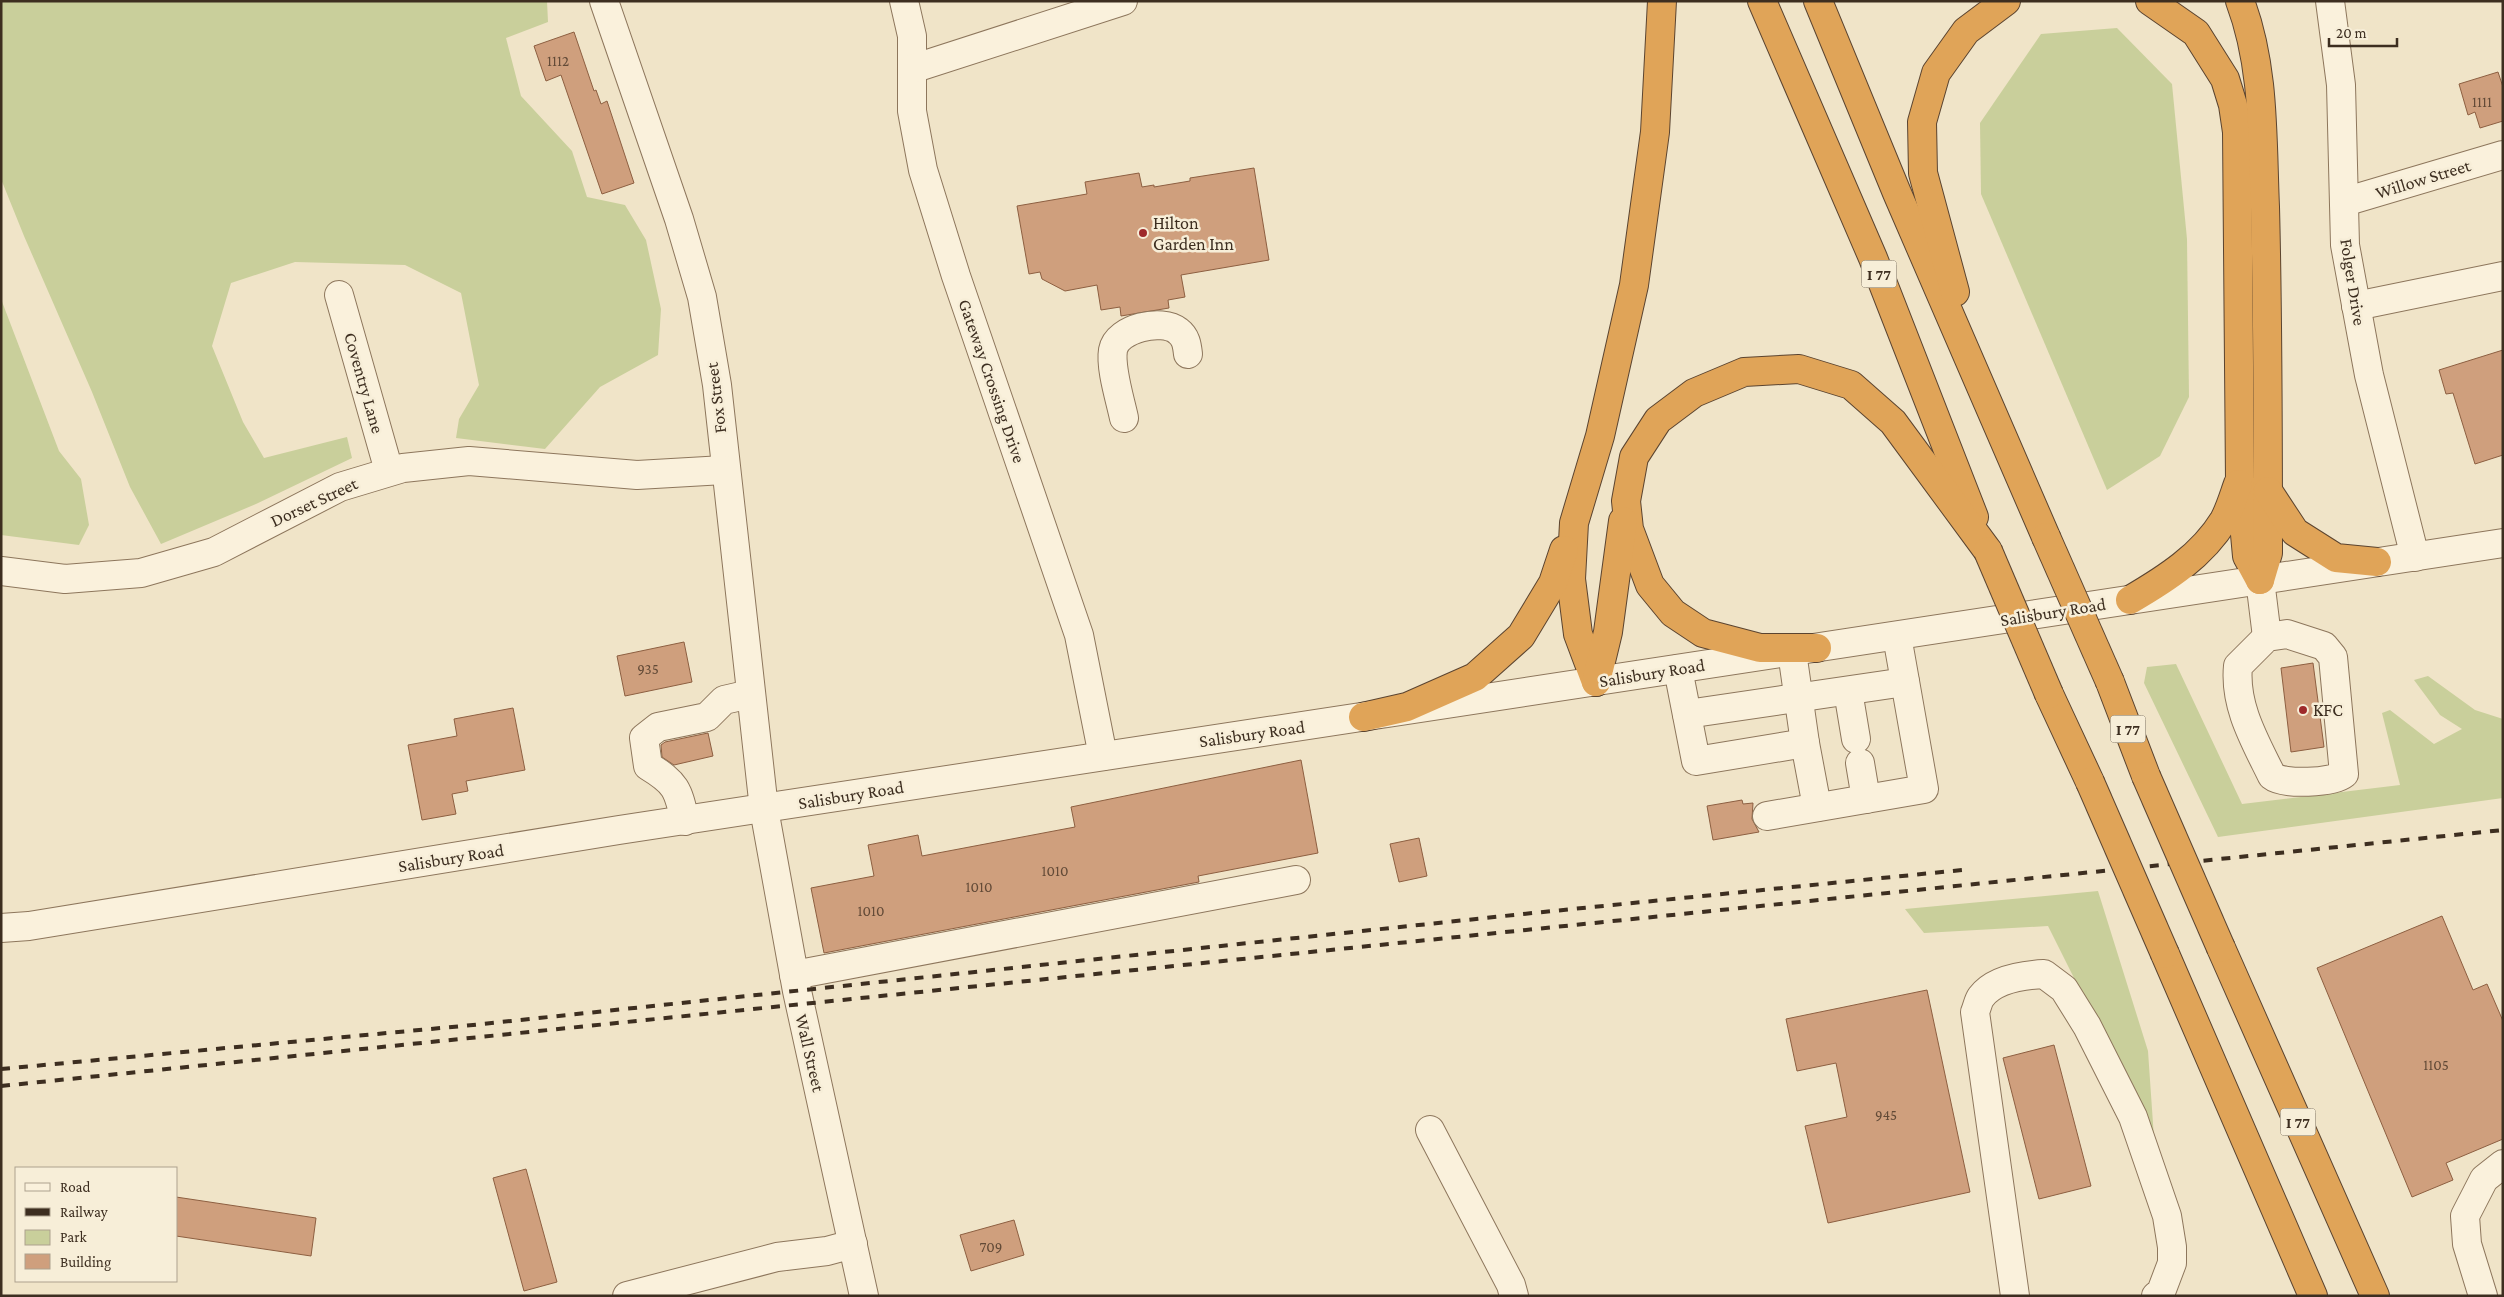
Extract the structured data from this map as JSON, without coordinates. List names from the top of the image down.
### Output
{
  "streets": {
    "highway": ["I 77"],
    "street": [
      "Willow Street",
      "Folger Drive",
      "Gateway Crossing Drive",
      "Coventry Lane",
      "Fox Street",
      "Dorset Street",
      "Salisbury Road",
      "Wall Street"
    ]
  },
  "crossings": [
    ["Willow Street", "Folger Drive"],
    ["Folger Drive", "Salisbury Road"],
    ["Gateway Crossing Drive", "Salisbury Road"],
    ["Coventry Lane", "Dorset Street"],
    ["Fox Street", "Dorset Street"],
    ["Fox Street", "Salisbury Road"],
    ["Fox Street", "Wall Street"],
    ["Salisbury Road", "Wall Street"]
  ],
  "places": ["Hilton Garden Inn", "KFC"],
  "house_numbers": [
    "1112",
    "1111",
    "935",
    "1010",
    "1010",
    "1010",
    "1105",
    "945",
    "709"
  ],
  "legend": [
    "Road",
    "Railway",
    "Park",
    "Building"
  ],
  "scale_bar": "20 m"
}
